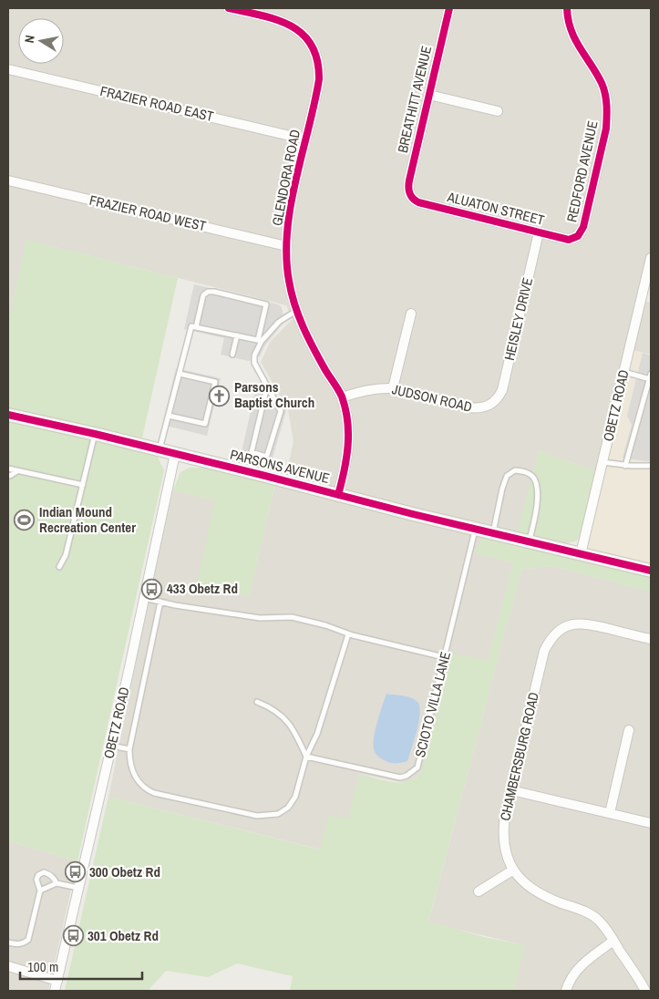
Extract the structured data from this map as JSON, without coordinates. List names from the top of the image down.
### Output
{
  "streets": {
    "street": [
      "BREATHITT AVENUE",
      "FRAZIER ROAD EAST",
      "REDFORD AVENUE",
      "GLENDORA ROAD",
      "ALUATON STREET",
      "FRAZIER ROAD WEST",
      "HEISLEY DRIVE",
      "JUDSON ROAD",
      "OBETZ ROAD",
      "PARSONS AVENUE",
      "CHAMBERSBURG ROAD"
    ],
    "lane": ["SCIOTO VILLA LANE"]
  },
  "crossings": [
    ["BREATHITT AVENUE", "ALUATON STREET"],
    ["FRAZIER ROAD EAST", "GLENDORA ROAD"],
    ["REDFORD AVENUE", "ALUATON STREET"],
    ["GLENDORA ROAD", "FRAZIER ROAD WEST"],
    ["GLENDORA ROAD", "JUDSON ROAD"],
    ["GLENDORA ROAD", "PARSONS AVENUE"],
    ["ALUATON STREET", "HEISLEY DRIVE"],
    ["HEISLEY DRIVE", "JUDSON ROAD"],
    ["OBETZ ROAD", "PARSONS AVENUE"],
    ["PARSONS AVENUE", "SCIOTO VILLA LANE"]
  ],
  "places": {
    "church": ["Parsons Baptist Church"],
    "sports": ["Indian Mound Recreation Center"],
    "bus stop": ["433 Obetz Rd", "300 Obetz Rd", "301 Obetz Rd"]
  },
  "scale_bar": "100 m",
  "north": "left"
}
